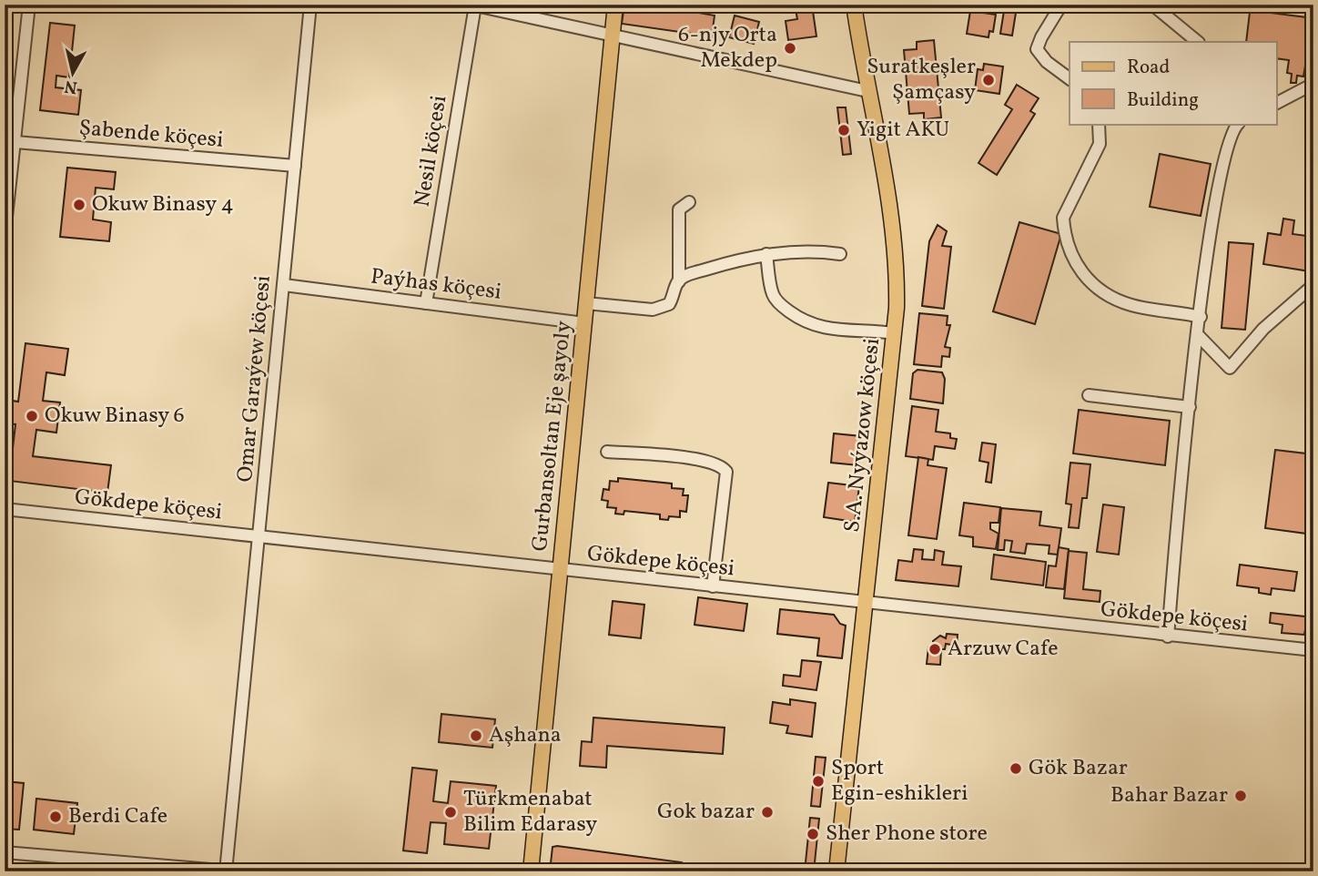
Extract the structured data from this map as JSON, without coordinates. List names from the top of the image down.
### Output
{
  "streets": {
    "main road": ["S.A. Nyýazow köçesi", "Gurbansoltan Eje şayoly"],
    "street": [
      "Şabende köçesi",
      "Nesil köçesi",
      "Paýhas köçesi",
      "Omar Garaýew köçesi",
      "Gökdepe köçesi"
    ]
  },
  "crossings": [
    ["Şabende köçesi", "Omar Garaýew köçesi"],
    ["Nesil köçesi", "Paýhas köçesi"],
    ["Paýhas köçesi", "Omar Garaýew köçesi"],
    ["Paýhas köçesi", "Gurbansoltan Eje şayoly"],
    ["Omar Garaýew köçesi", "Gökdepe köçesi"],
    ["S.A. Nyýazow köçesi", "Gökdepe köçesi"],
    ["Gurbansoltan Eje şayoly", "Gökdepe köçesi"]
  ],
  "places": [
    "6-njy Orta Mekdep",
    "Suratkeşler Şamçasy",
    "Yigit AKU",
    "Okuw Binasy 4",
    "Okuw Binasy 6",
    "Arzuw Cafe",
    "Aşhana",
    "Gök Bazar",
    "Sport Egin-eshikleri",
    "Bahar Bazar",
    "Türkmenabat Bilim Edarasy",
    "Gok bazar",
    "Berdi Cafe",
    "Sher Phone store"
  ],
  "legend": ["Road", "Building"],
  "north": "bottom"
}
